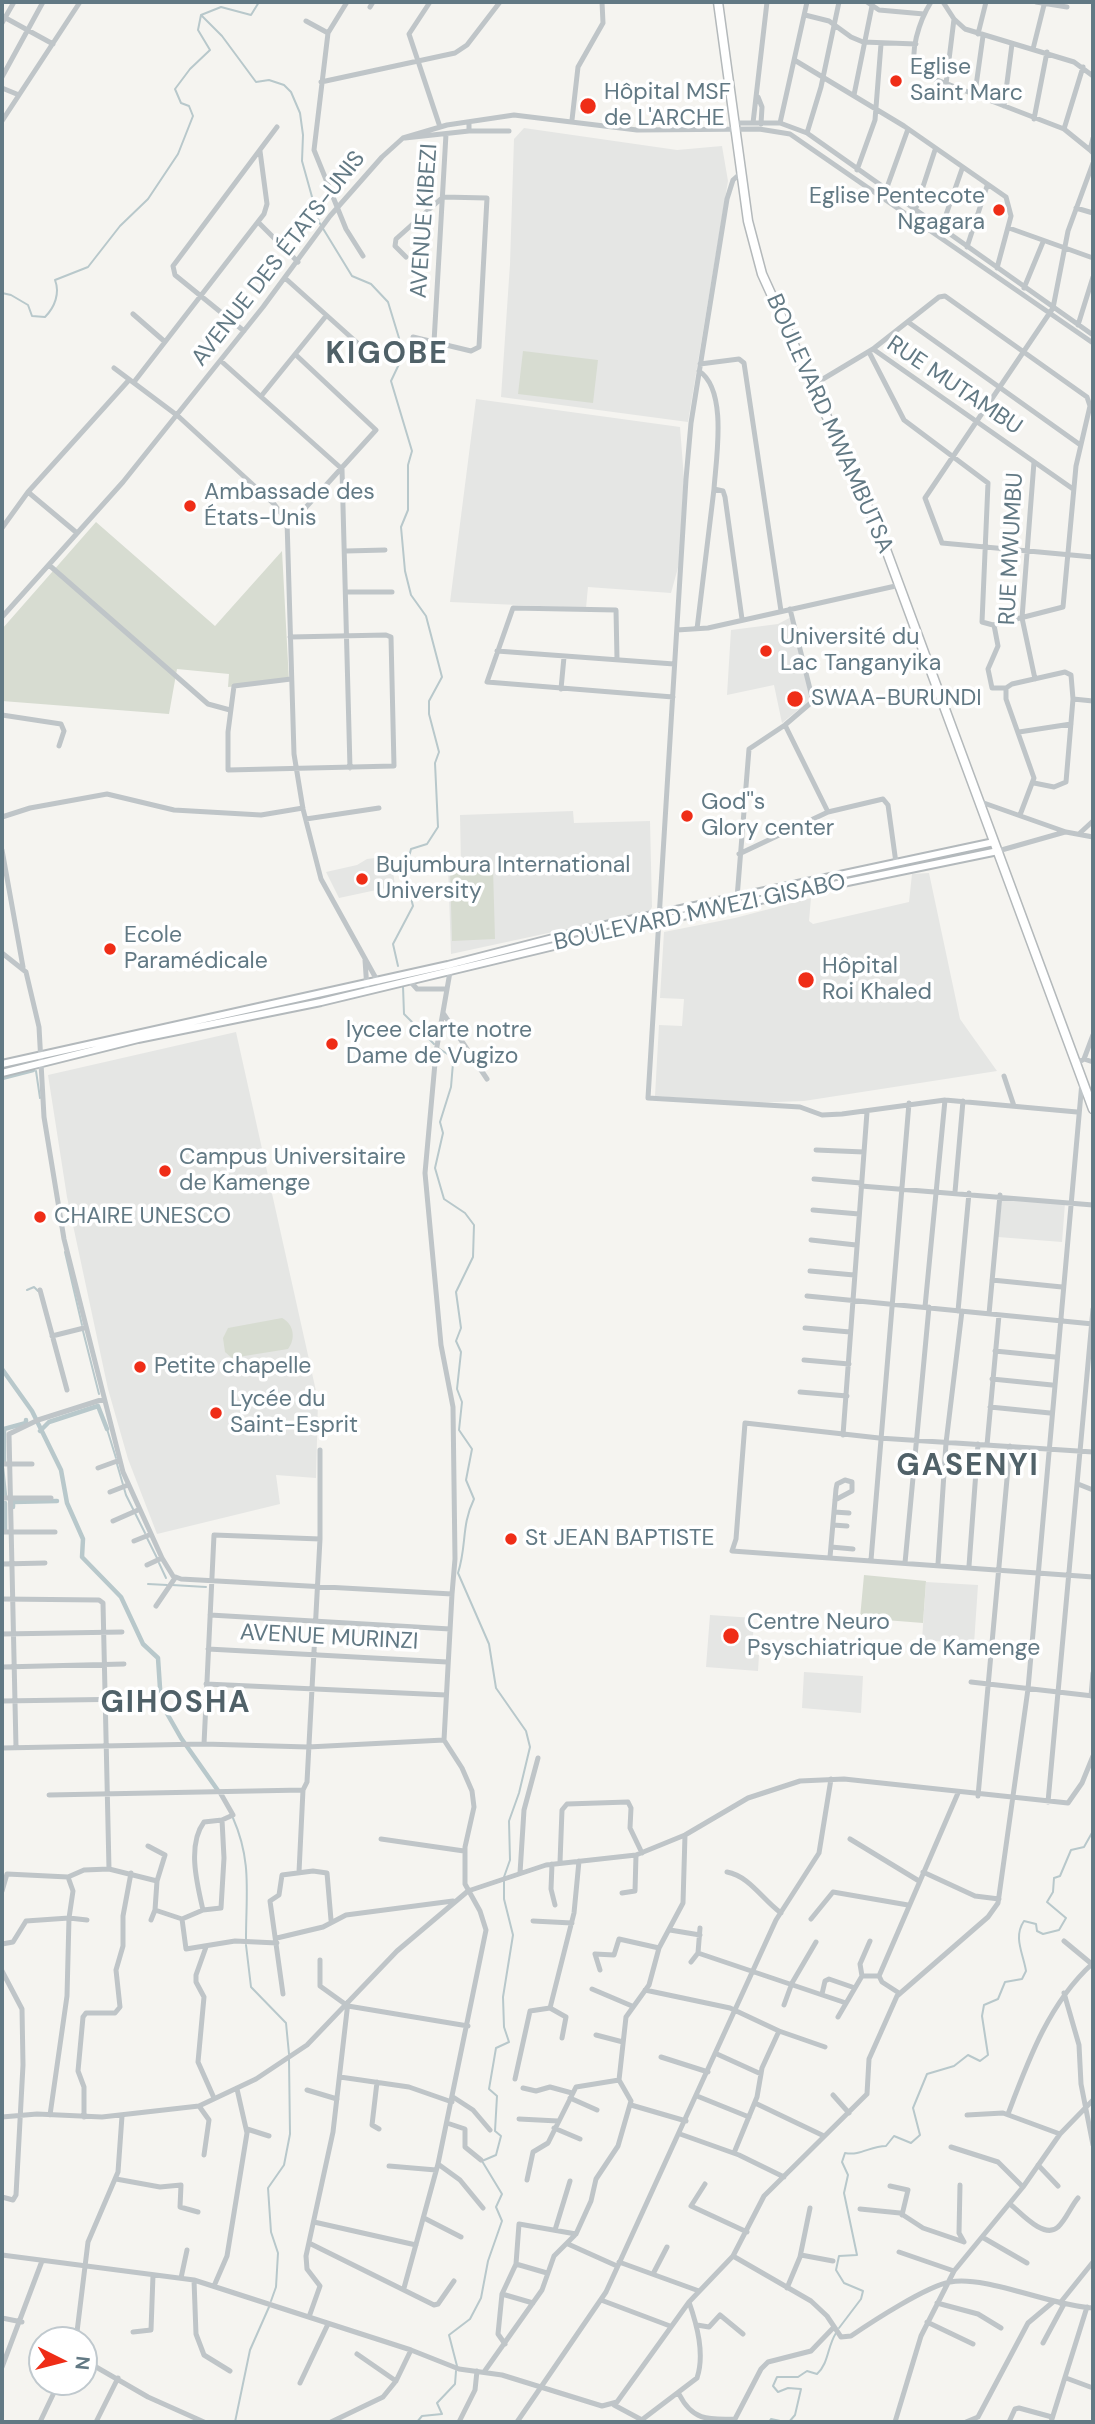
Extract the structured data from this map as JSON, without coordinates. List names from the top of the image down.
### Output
{
  "streets": {
    "highway": ["BOULEVARD MWAMBUTSA"],
    "main road": ["BOULEVARD MWEZI GISABO"],
    "street": [
      "AVENUE KIBEZI",
      "AVENUE DES ÉTATS-UNIS",
      "RUE MUTAMBU",
      "RUE MWUMBU",
      "AVENUE MURINZI"
    ]
  },
  "crossings": [
    ["RUE MUTAMBU", "BOULEVARD MWAMBUTSA"],
    ["RUE MUTAMBU", "RUE MWUMBU"],
    ["BOULEVARD MWAMBUTSA", "BOULEVARD MWEZI GISABO"]
  ],
  "districts": ["KIGOBE", "GASENYI", "GIHOSHA"],
  "places": [
    "Eglise Saint Marc",
    "Hôpital MSF de L'ARCHE",
    "Eglise Pentecote Ngagara",
    "Ambassade des États-Unis",
    "Université du Lac Tanganyika",
    "SWAA-BURUNDI",
    "God''s Glory center",
    "Bujumbura International University",
    "Ecole Paramédicale",
    "Hôpital Roi Khaled",
    "lycee clarte notre Dame de Vugizo",
    "Campus Universitaire de Kamenge",
    "CHAIRE UNESCO",
    "Petite chapelle",
    "Lycée du Saint-Esprit",
    "St JEAN BAPTISTE",
    "Centre Neuro Psyschiatrique de Kamenge"
  ],
  "north": "right"
}
